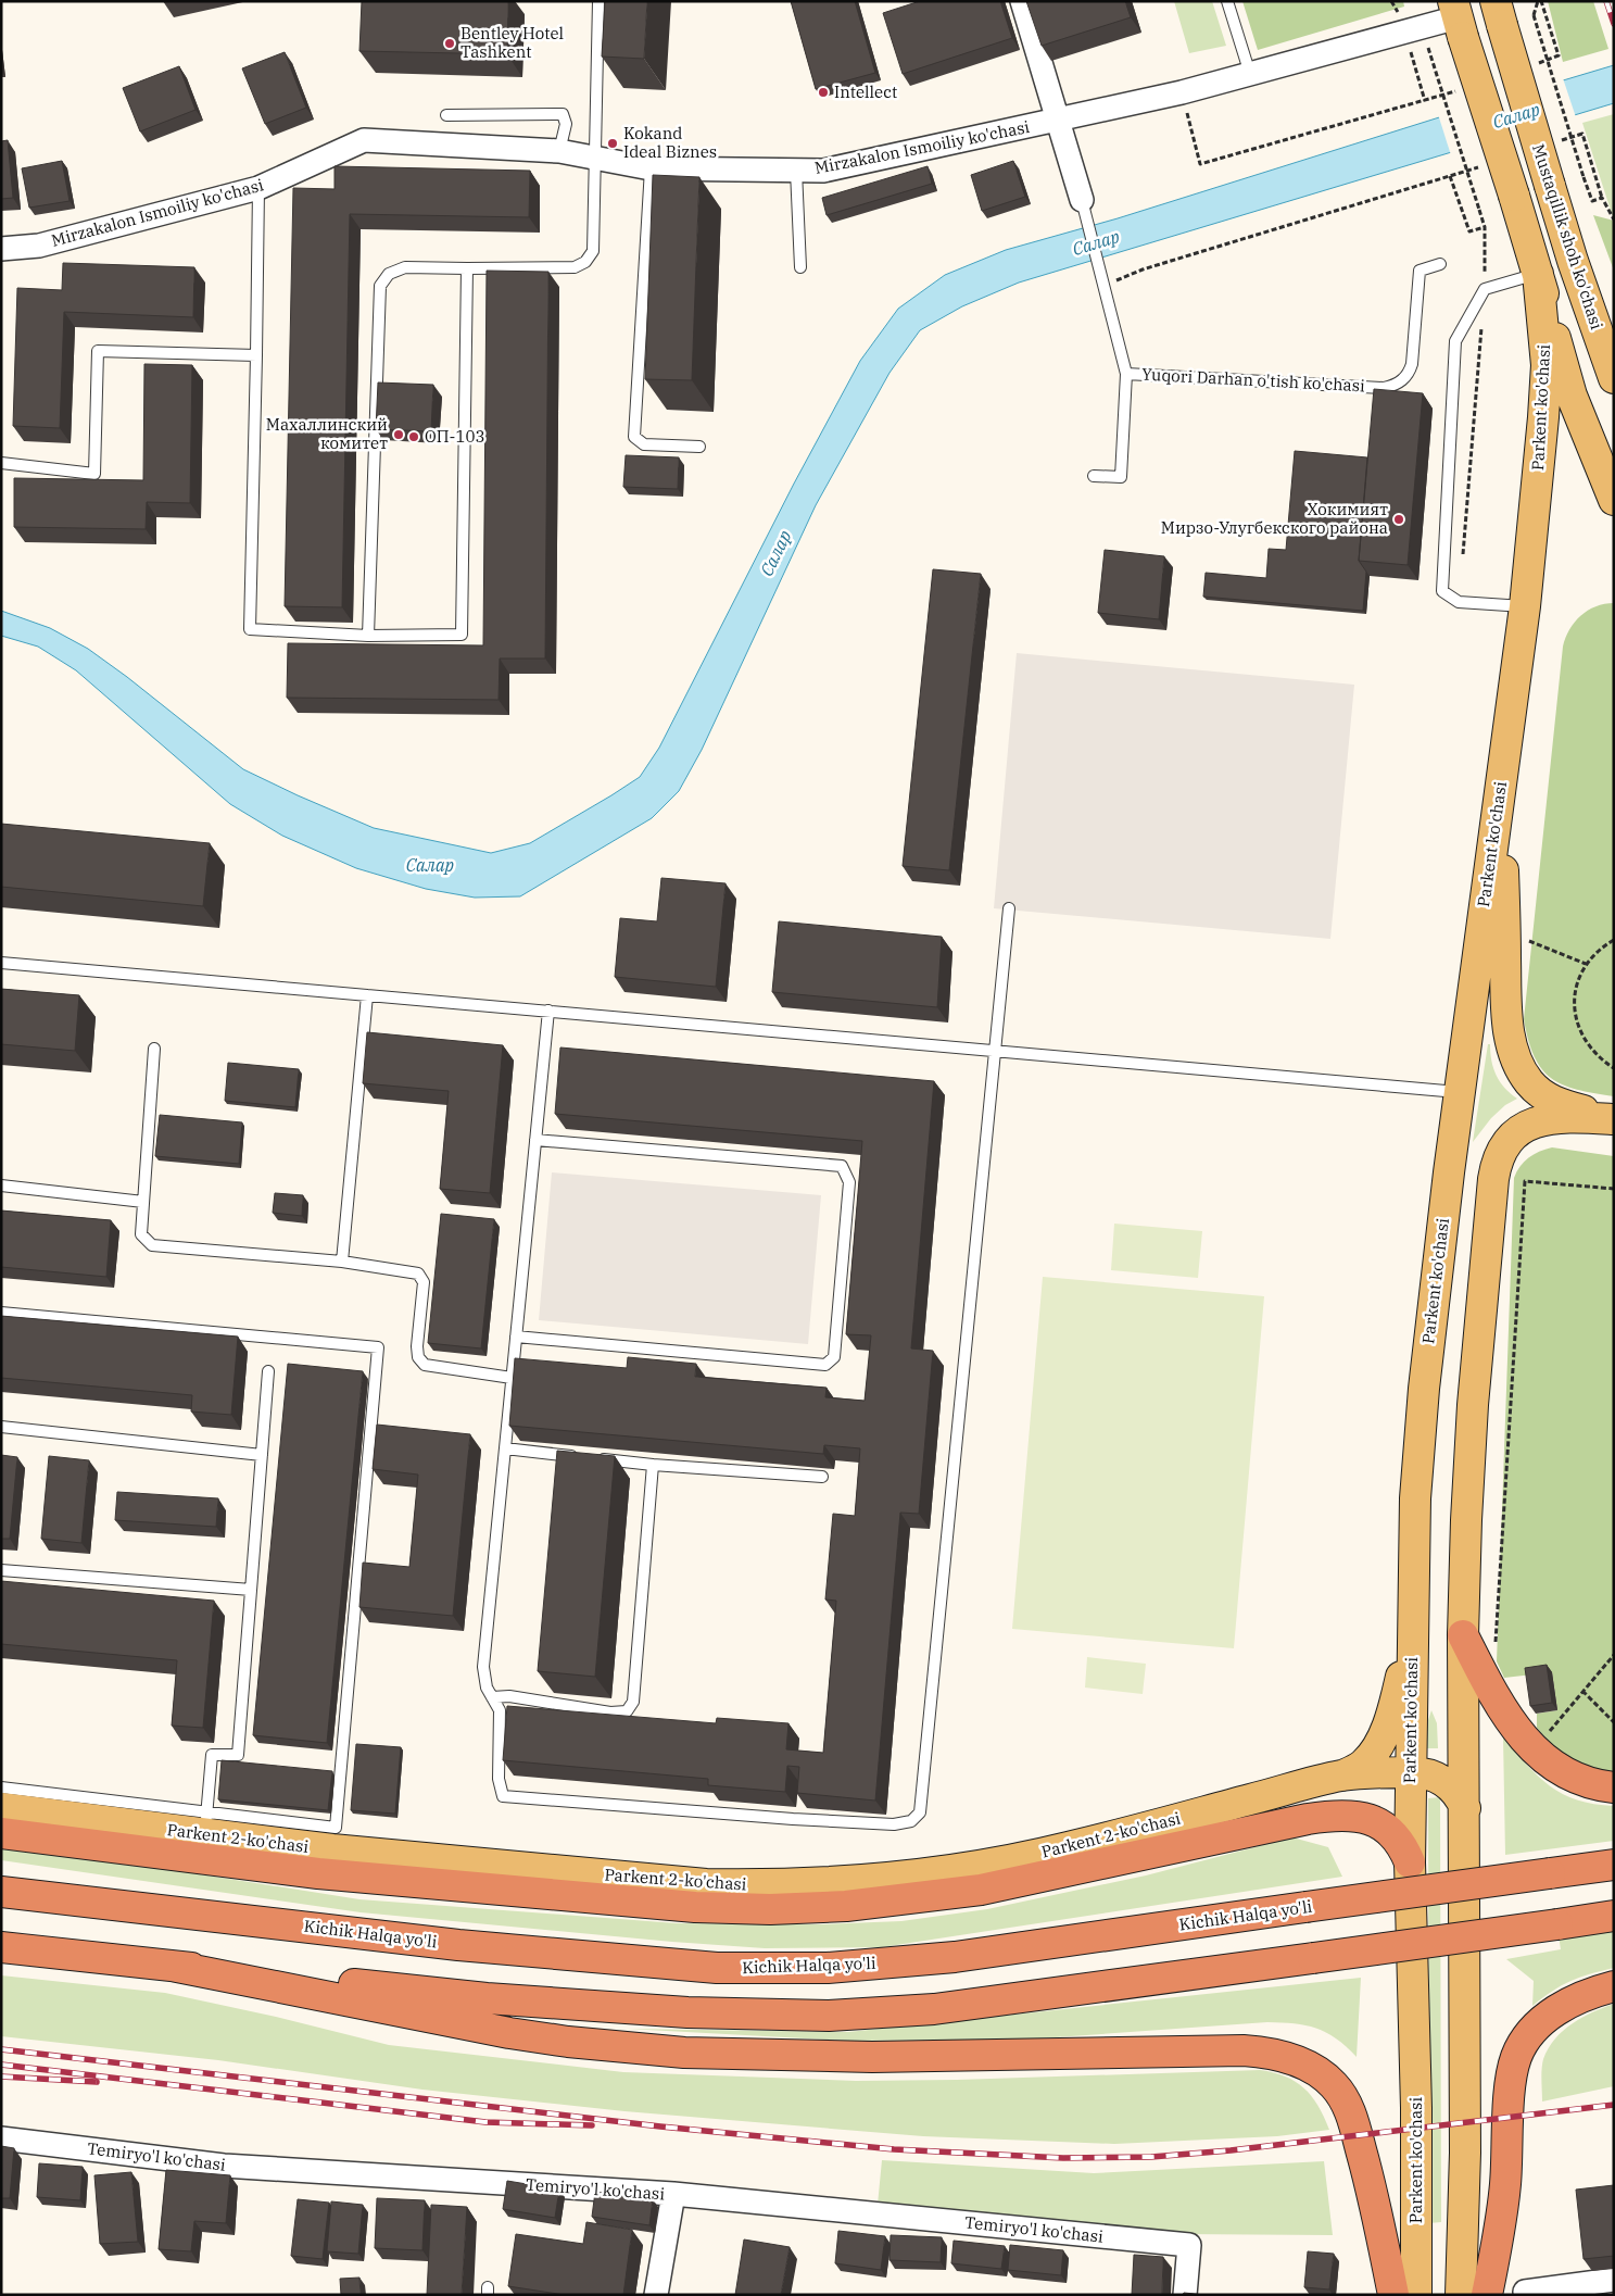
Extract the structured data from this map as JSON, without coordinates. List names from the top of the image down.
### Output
{
  "streets": {
    "highway": ["Kichik Halqa yo'li"],
    "main road": ["Mustaqillik shoh ko'chasi", "Parkent ko'chasi", "Parkent 2-ko'chasi"],
    "street": ["Mirzakalon Ismoiliy ko'chasi", "Yuqori Darhan o'tish ko'chasi", "Temiryo'l ko'chasi"]
  },
  "crossings": [
    ["Mirzakalon Ismoiliy ko'chasi", "Yuqori Darhan o'tish ko'chasi"],
    ["Parkent ko'chasi", "Parkent 2-ko'chasi"]
  ],
  "water": ["Салар"],
  "places": [
    "Bentley Hotel Tashkent",
    "Intellect",
    "Kokand Ideal Biznes",
    "Махаллинский комитет",
    "ОП-103",
    "Хокимият Мирзо-Улугбекского района"
  ]
}
